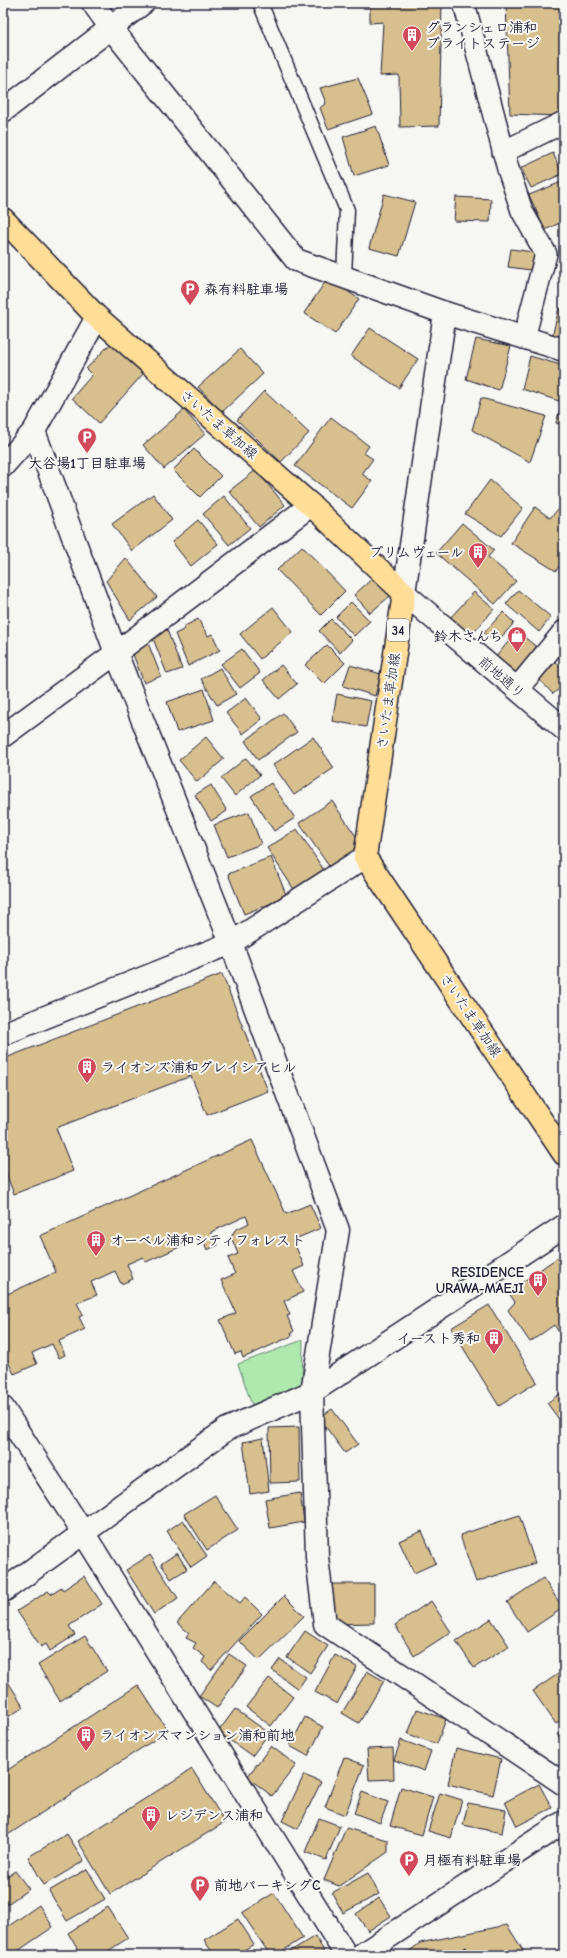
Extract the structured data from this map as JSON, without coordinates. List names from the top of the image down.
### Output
{
  "streets": {
    "main road": ["さいたま草加線", "34"],
    "street": ["前地通り"]
  },
  "crossings": [
    ["さいたま草加線", "前地通り"]
  ],
  "places": {
    "building": [
      "グランシェロ浦和 ブライトステージ",
      "プリムヴェール",
      "ライオンズ浦和グレイシアヒル",
      "オーベル浦和シティフォレスト",
      "RESIDENCE URAWA-MAEJI",
      "イースト秀和",
      "ライオンズマンション浦和前地",
      "レジデンス浦和"
    ],
    "parking": [
      "森有料駐車場",
      "大谷場1丁目駐車場",
      "月極有料駐車場",
      "前地パーキングC"
    ],
    "shop": ["鈴木さんち"]
  }
}
